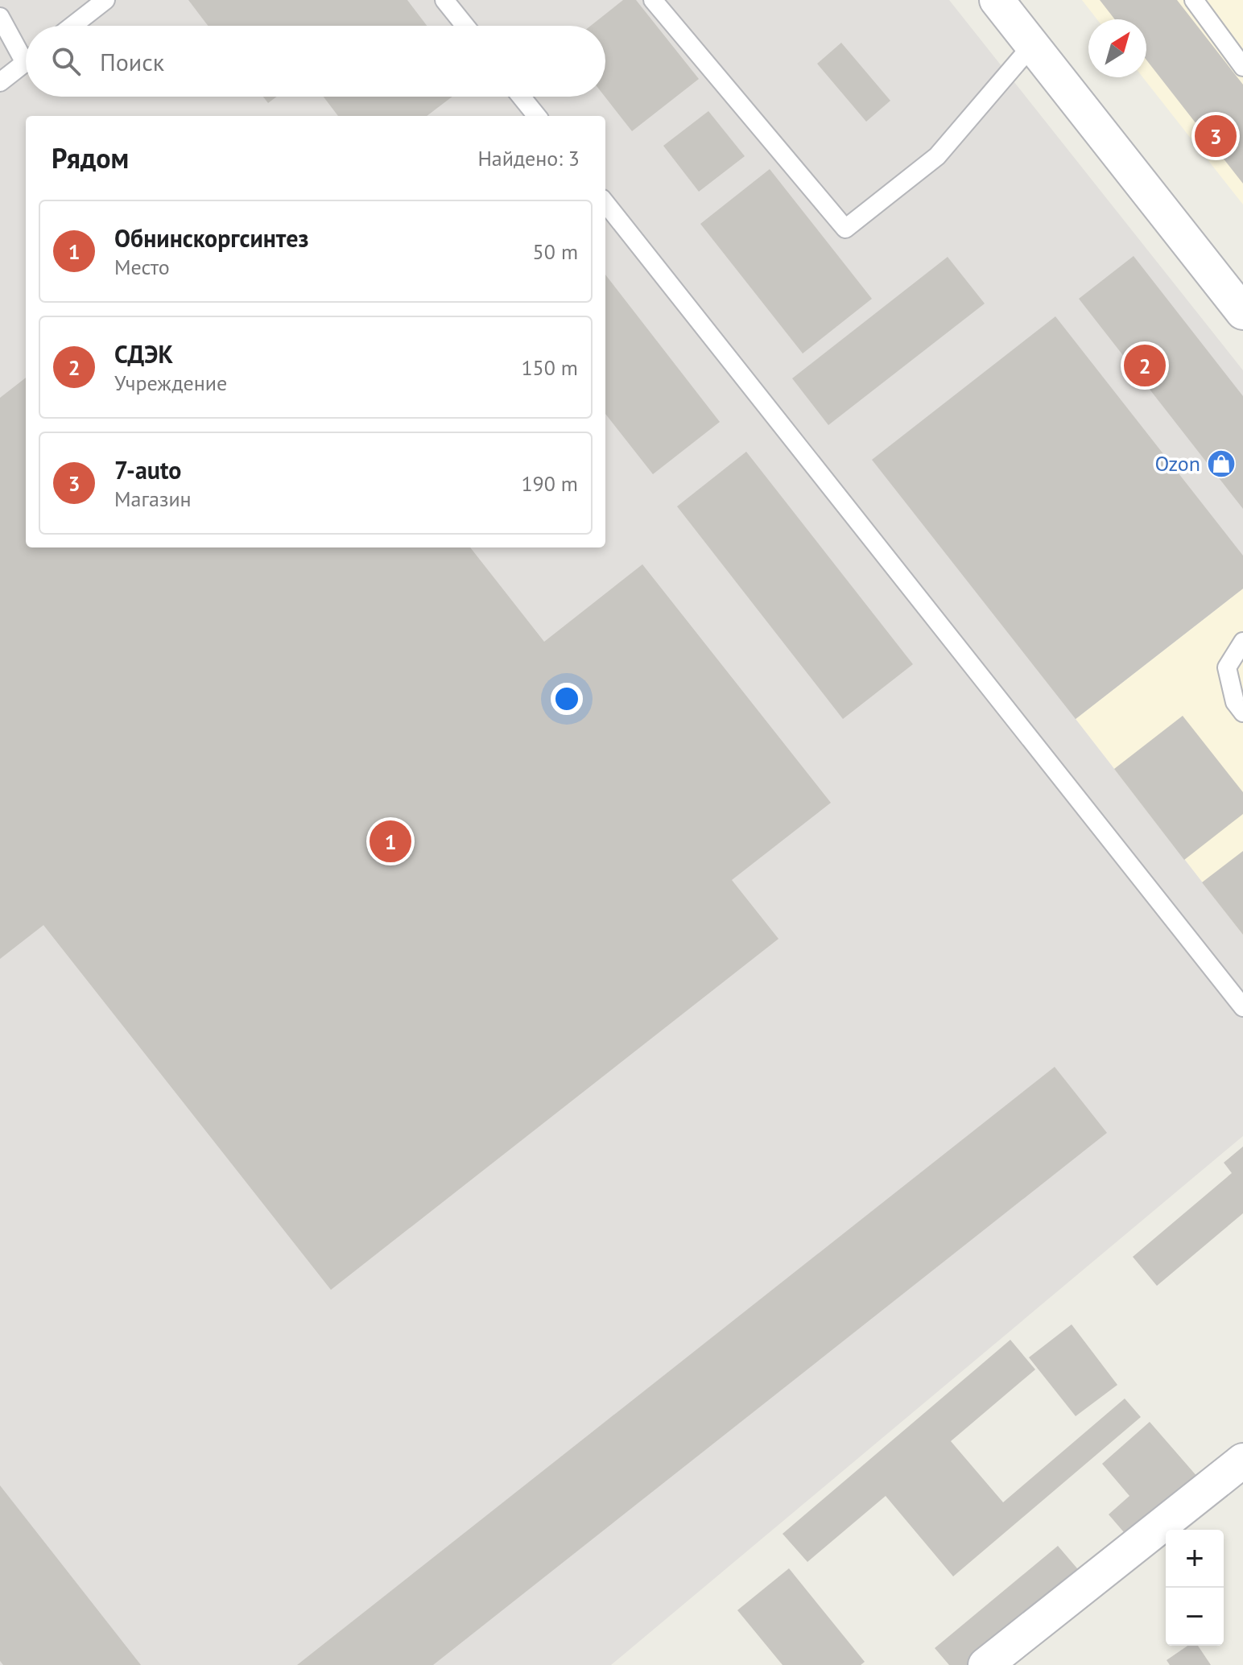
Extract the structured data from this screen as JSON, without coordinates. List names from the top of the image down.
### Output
{
  "places": {
    "shop": ["Ozon"]
  },
  "north": "top right",
  "page": {
    "search": "Поиск",
    "pins": ["3", "2", "1"],
    "heading": ["Рядом", "Найдено: 3"],
    "list": [
      {
        "mark": "1",
        "name": "Обнинскоргсинтез",
        "note": "Место",
        "value": "50 m"
      },
      {
        "mark": "2",
        "name": "СДЭК",
        "note": "Учреждение",
        "value": "150 m"
      },
      {
        "mark": "3",
        "name": "7-auto",
        "note": "Магазин",
        "value": "190 m"
      }
    ],
    "map_buttons": ["+", "−"]
  }
}
